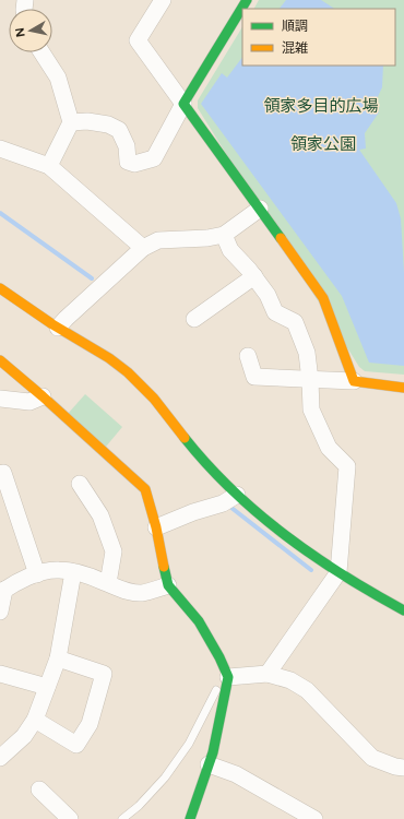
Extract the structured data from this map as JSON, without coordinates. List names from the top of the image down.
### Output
{
  "parks": ["領家多目的広場", "領家公園"],
  "legend": ["順調", "混雑"],
  "north": "left"
}
